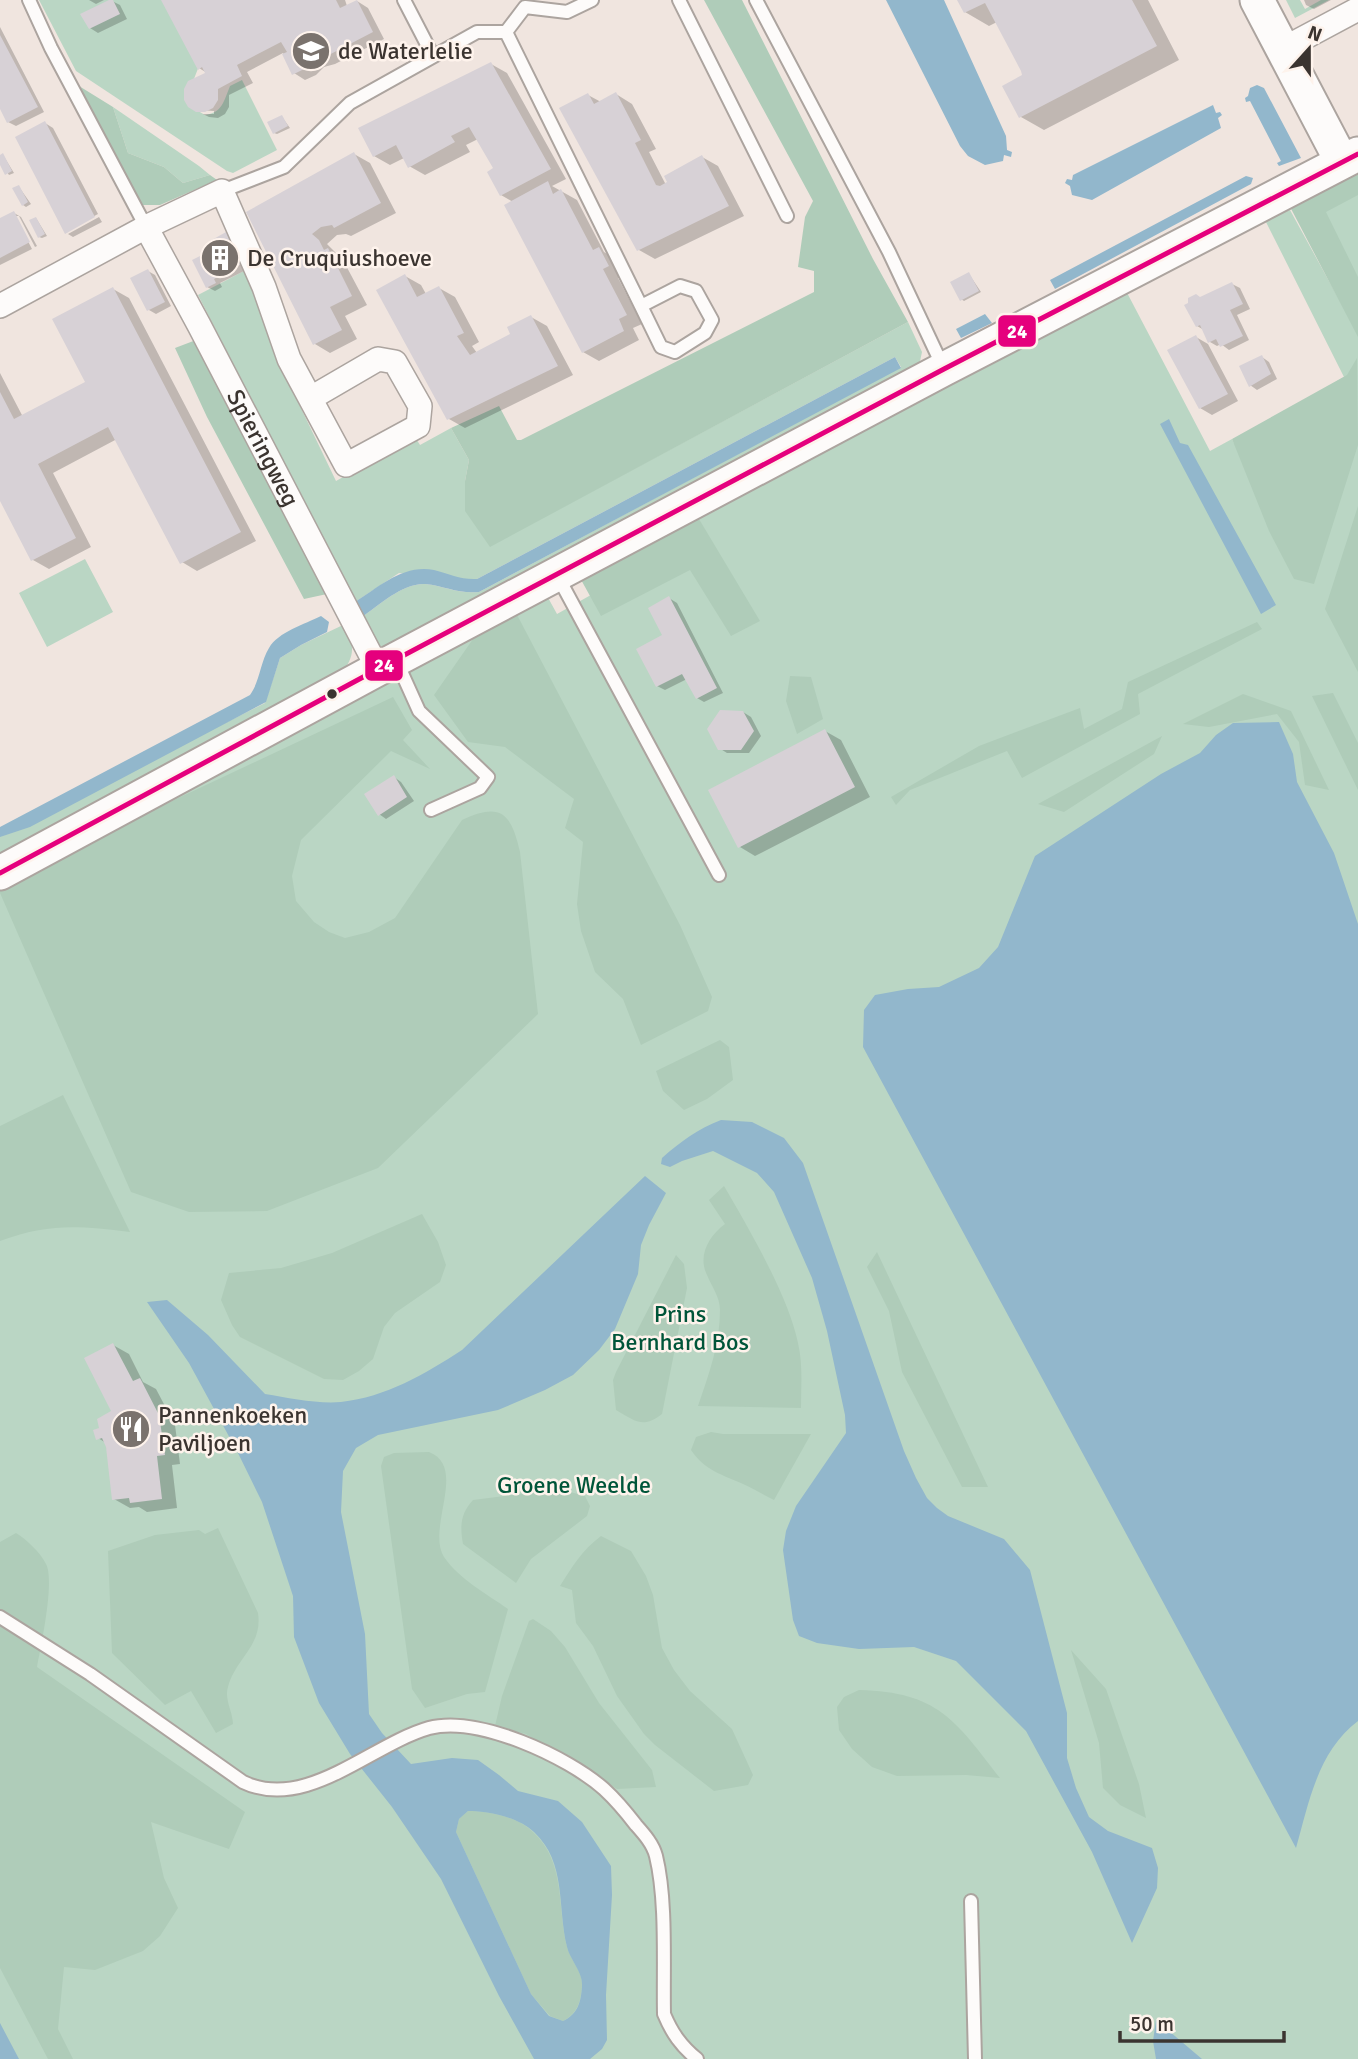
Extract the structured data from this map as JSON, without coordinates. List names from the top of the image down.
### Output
{
  "streets": {
    "street": ["Spieringweg"]
  },
  "parks": ["Prins Bernhard Bos", "Groene Weelde"],
  "places": {
    "school or university": ["de Waterlelie"],
    "building": ["De Cruquiushoeve"],
    "restaurant": ["Pannenkoeken Paviljoen"]
  },
  "lines": ["transit line 24"],
  "scale_bar": "50 m",
  "north": "top"
}
